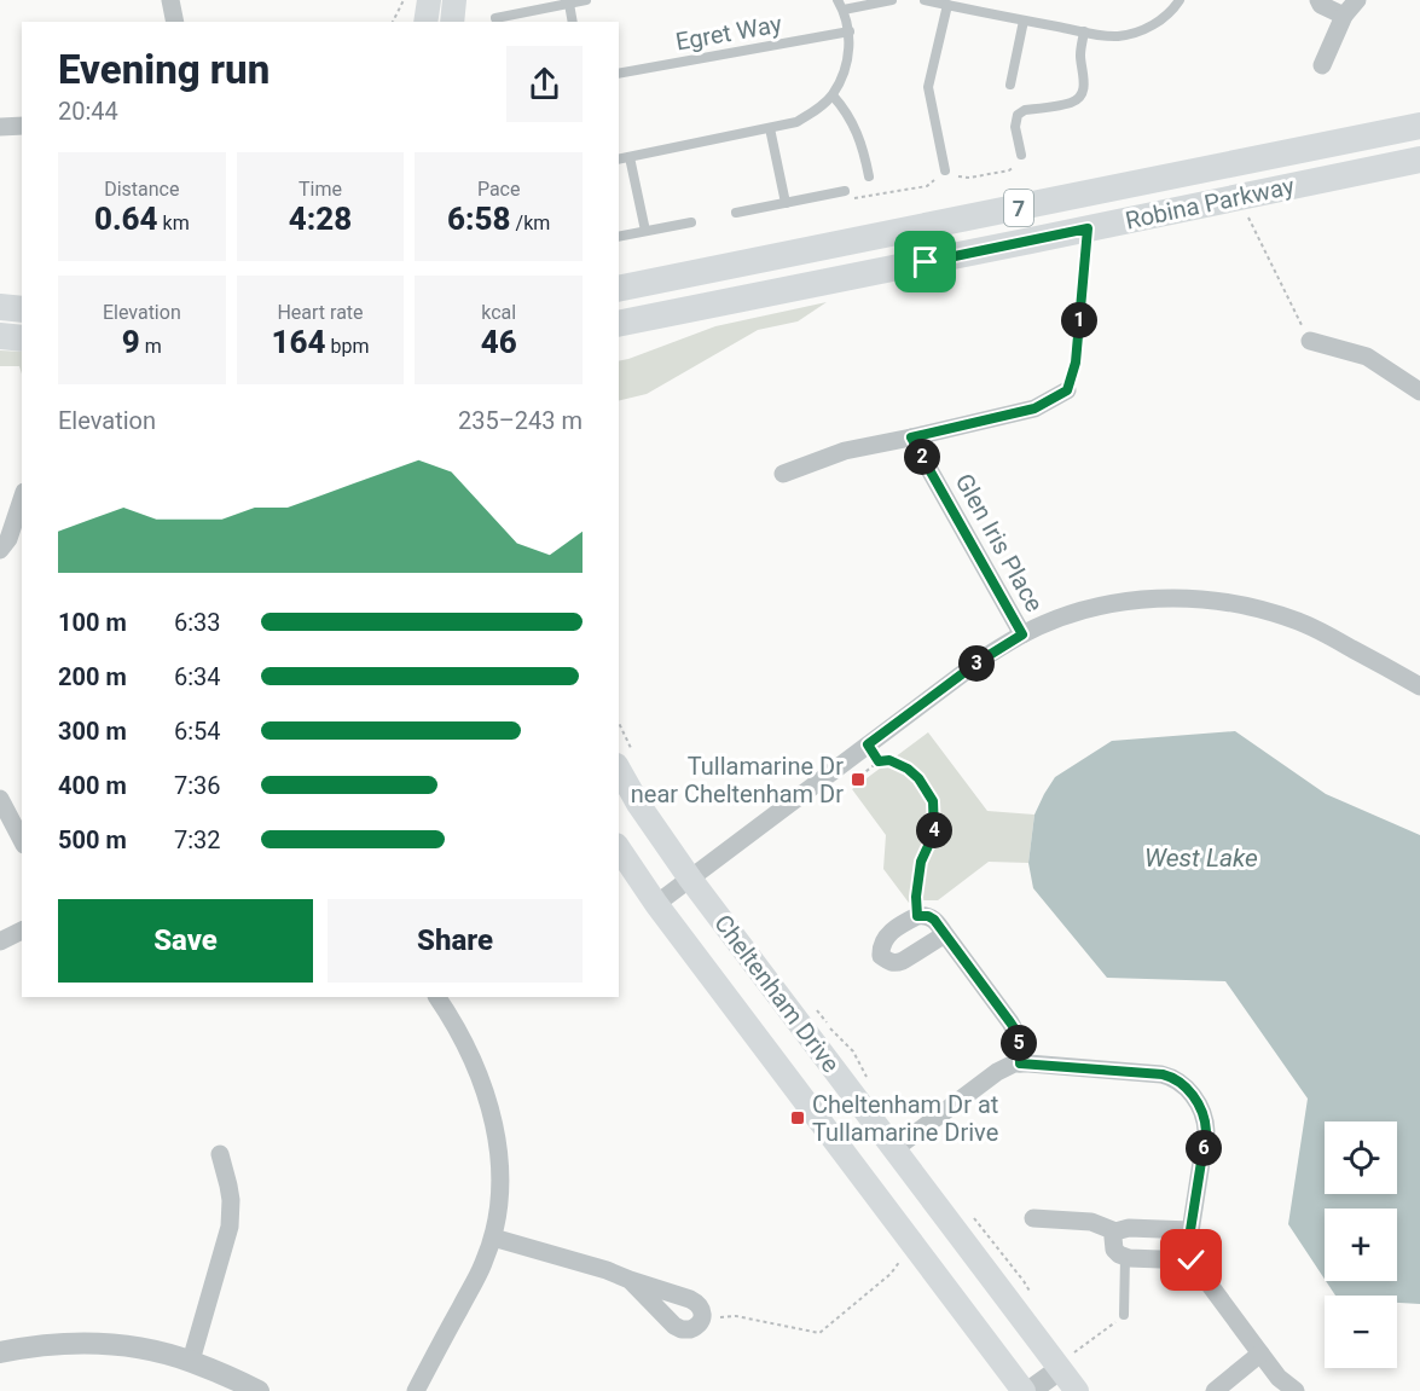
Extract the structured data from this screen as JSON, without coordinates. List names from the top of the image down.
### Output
{
  "streets": {
    "main road": ["Robina Parkway", "7", "Cheltenham Drive"],
    "street": ["Glen Iris Place"],
    "lane": ["Egret Way"]
  },
  "water": ["West Lake"],
  "places": {
    "transit": ["Tullamarine Dr near Cheltenham Dr", "Cheltenham Dr at Tullamarine Drive"]
  },
  "page": {
    "heading": ["Evening run", "20:44"],
    "stats": [
      ["Distance", "0.64 km"],
      ["Time", "4:28"],
      ["Pace", "6:58 /km"],
      ["Elevation", "9 m"],
      ["Heart rate", "164 bpm"],
      ["kcal", "46"]
    ],
    "pins": [
      "1",
      "2",
      "3",
      "4",
      "5",
      "6"
    ],
    "chart": ["Elevation", "235–243 m"],
    "list": [
      {
        "name": "100 m",
        "note": "6:33"
      },
      {
        "name": "200 m",
        "note": "6:34"
      },
      {
        "name": "300 m",
        "note": "6:54"
      },
      {
        "name": "400 m",
        "note": "7:36"
      },
      {
        "name": "500 m",
        "note": "7:32"
      }
    ],
    "buttons": ["Save", "Share"],
    "map_buttons": ["+", "−"]
  }
}
